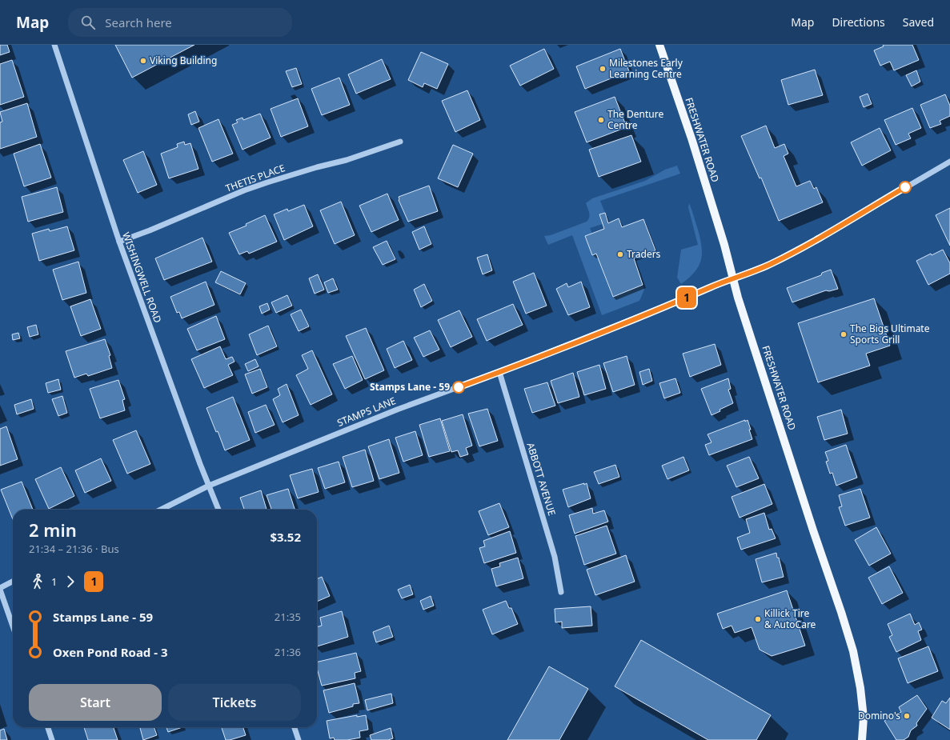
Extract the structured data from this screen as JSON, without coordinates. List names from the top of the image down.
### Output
{
  "streets": {
    "main road": ["FRESHWATER ROAD"],
    "street": [
      "THETIS PLACE",
      "WISHINGWELL ROAD",
      "STAMPS LANE",
      "ABBOTT AVENUE"
    ]
  },
  "crossings": [
    ["FRESHWATER ROAD", "STAMPS LANE"],
    ["THETIS PLACE", "WISHINGWELL ROAD"],
    ["WISHINGWELL ROAD", "STAMPS LANE"],
    ["STAMPS LANE", "ABBOTT AVENUE"]
  ],
  "places": [
    "Viking Building",
    "Milestones Early Learning Centre",
    "The Denture Centre",
    "Traders",
    "The Bigs Ultimate Sports Grill",
    "Stamps Lane - 59",
    "Killick Tire & AutoCare",
    "Domino's"
  ],
  "lines": ["bus line 1"],
  "page": {
    "header": "Map",
    "search": "Search here",
    "nav": ["Map", "Directions", "Saved"],
    "on_map": "1",
    "heading": ["2 min", "21:34 – 21:36 · Bus", "$3.52"],
    "legs": ["1", "1"],
    "list": [
      {
        "name": "Stamps Lane - 59",
        "value": "21:35"
      },
      {
        "name": "Oxen Pond Road - 3",
        "value": "21:36"
      }
    ],
    "buttons": ["Start", "Tickets"]
  }
}
